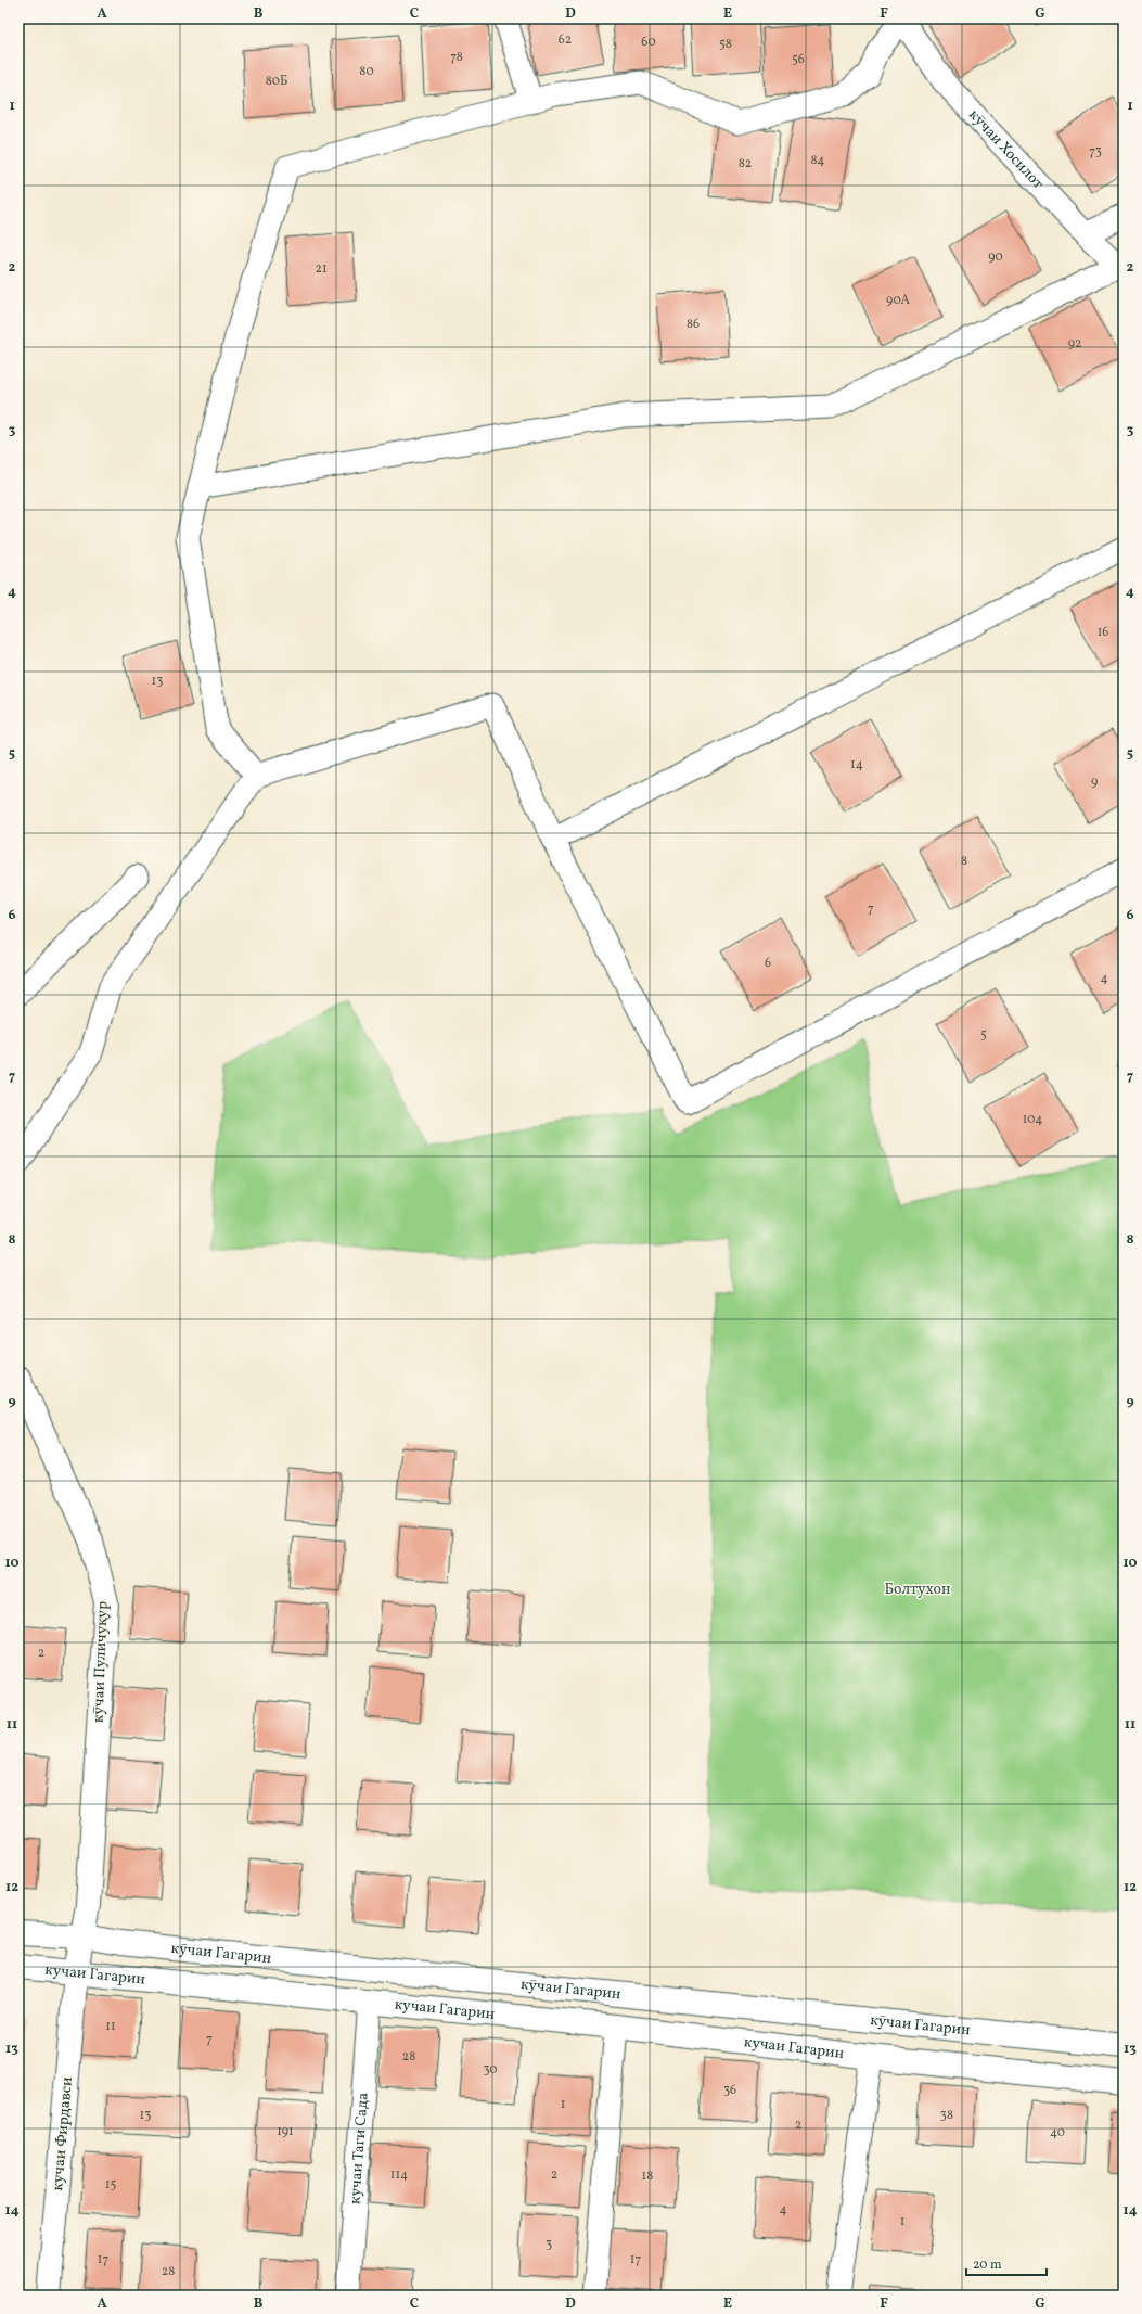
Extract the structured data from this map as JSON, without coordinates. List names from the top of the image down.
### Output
{
  "streets": {
    "main road": [
      "кӯчаи Пуличуқур",
      "кӯчаи Гагарин",
      "кучаи Гагарин",
      "кучаи Фирдавси"
    ],
    "street": ["кӯчаи Хосилот", "кучаи Таги Сада"]
  },
  "crossings": [
    ["кӯчаи Пуличуқур", "кӯчаи Гагарин"],
    ["кӯчаи Пуличуқур", "кучаи Гагарин"],
    ["кӯчаи Пуличуқур", "кучаи Фирдавси"],
    ["кӯчаи Гагарин", "кучаи Гагарин"],
    ["кучаи Гагарин", "кучаи Фирдавси"],
    ["кучаи Гагарин", "кучаи Таги Сада"]
  ],
  "parks": ["Болтухон"],
  "house_numbers": [
    "62",
    "60",
    "58",
    "78",
    "56",
    "80",
    "80Б",
    "73",
    "84",
    "82",
    "90",
    "21",
    "90А",
    "86",
    "92",
    "16",
    "13",
    "14",
    "9",
    "8",
    "7",
    "6",
    "4",
    "5",
    "104",
    "2",
    "11",
    "7",
    "28",
    "30",
    "36",
    "1",
    "13",
    "38",
    "2",
    "191",
    "40",
    "114",
    "2",
    "18",
    "15",
    "4",
    "1",
    "3",
    "17",
    "17",
    "28"
  ],
  "scale_bar": "20 m",
  "grid": {
    "columns": [
      "A",
      "B",
      "C",
      "D",
      "E",
      "F",
      "G"
    ],
    "rows": [
      "1",
      "2",
      "3",
      "4",
      "5",
      "6",
      "7",
      "8",
      "9",
      "10",
      "11",
      "12",
      "13",
      "14"
    ]
  }
}
